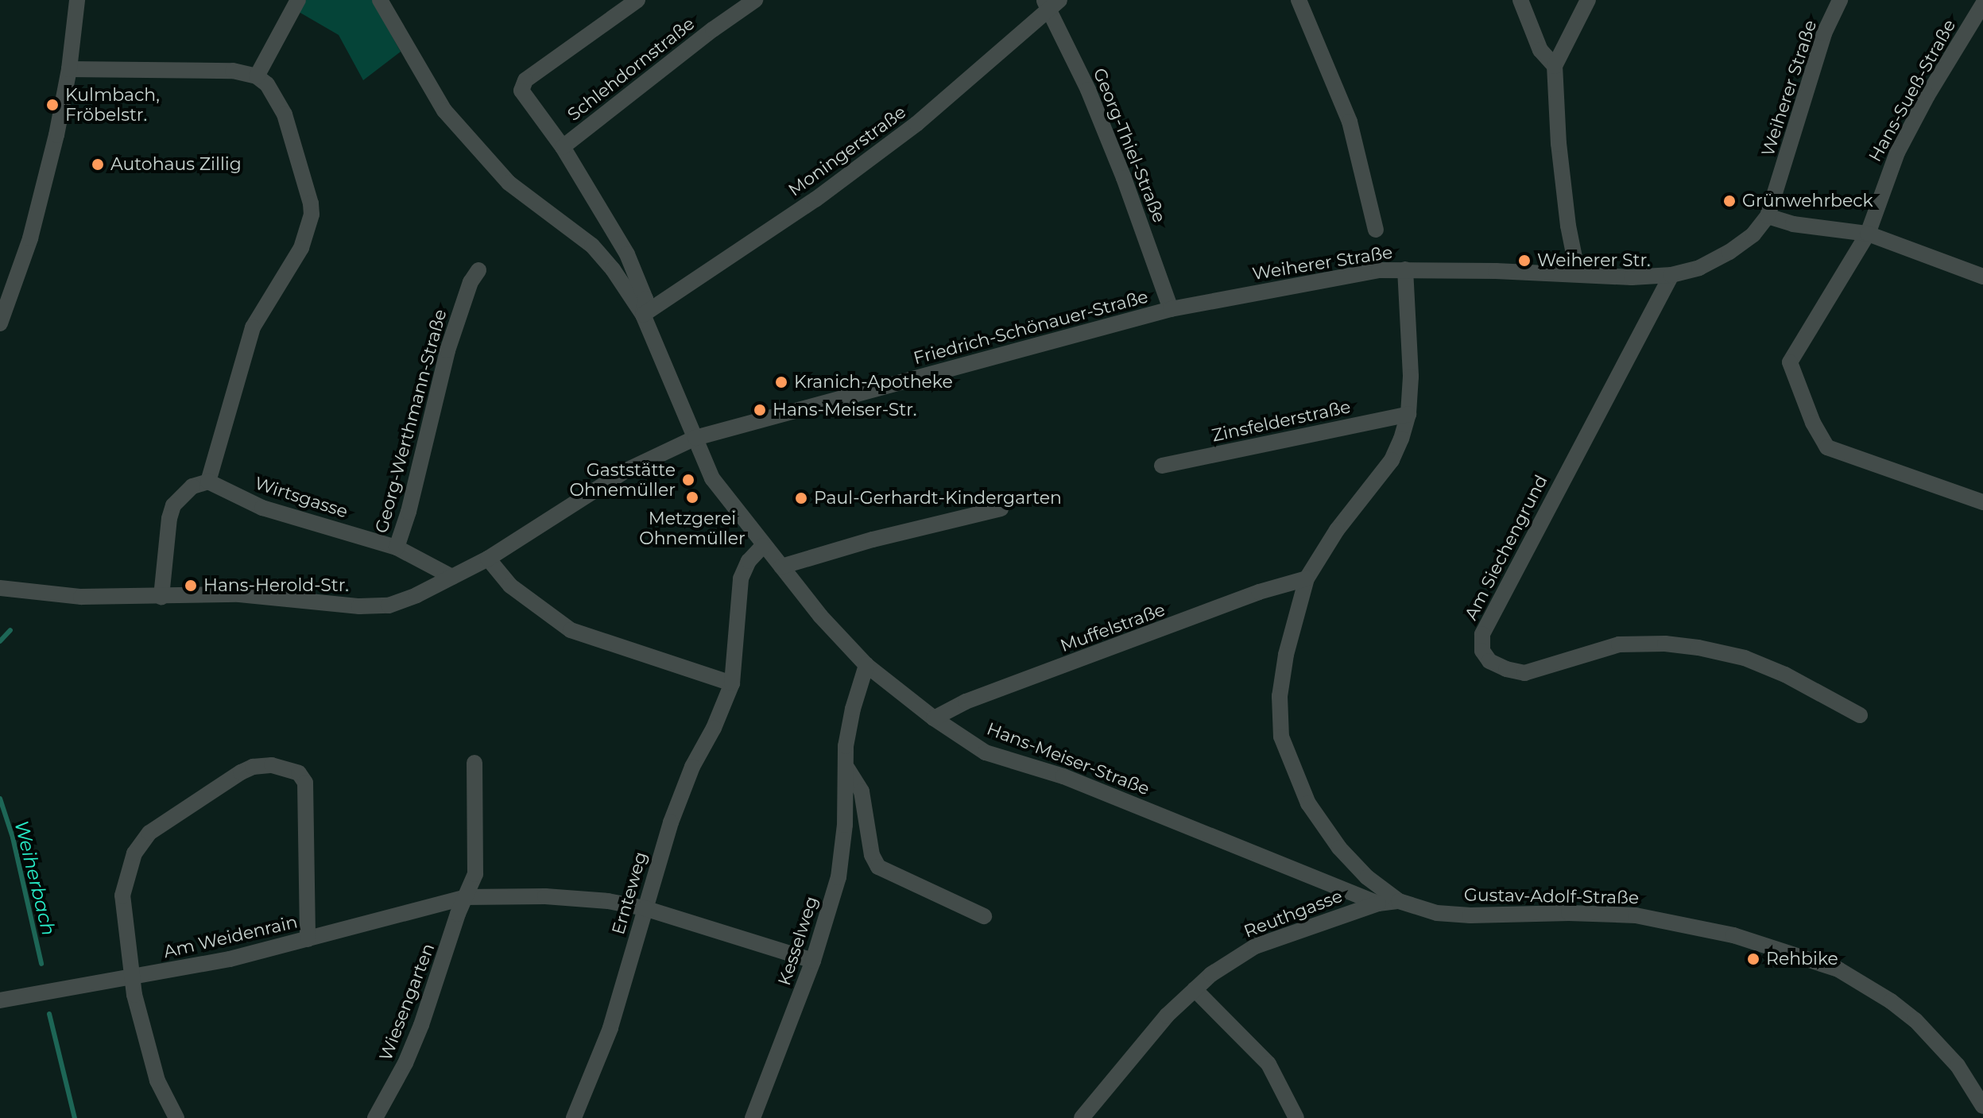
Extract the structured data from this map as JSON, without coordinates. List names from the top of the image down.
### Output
{
  "streets": {
    "street": [
      "Schlehdornstraße",
      "Weiherer Straße",
      "Hans-Sueß-Straße",
      "Georg-Thiel-Straße",
      "Moningerstraße",
      "Friedrich-Schönauer-Straße",
      "Georg-Werthmann-Straße",
      "Zinsfelderstraße",
      "Wirtsgasse",
      "Am Siechengrund",
      "Muffelstraße",
      "Hans-Meiser-Straße",
      "Ernteweg",
      "Gustav-Adolf-Straße",
      "Reuthgasse",
      "Am Weidenrain",
      "Kesselweg",
      "Wiesengarten"
    ]
  },
  "crossings": [
    ["Schlehdornstraße", "Moningerstraße"],
    ["Schlehdornstraße", "Hans-Meiser-Straße"],
    ["Weiherer Straße", "Georg-Thiel-Straße"],
    ["Weiherer Straße", "Friedrich-Schönauer-Straße"],
    ["Weiherer Straße", "Am Siechengrund"],
    ["Georg-Thiel-Straße", "Moningerstraße"],
    ["Georg-Thiel-Straße", "Friedrich-Schönauer-Straße"],
    ["Moningerstraße", "Hans-Meiser-Straße"],
    ["Friedrich-Schönauer-Straße", "Wirtsgasse"],
    ["Friedrich-Schönauer-Straße", "Hans-Meiser-Straße"],
    ["Georg-Werthmann-Straße", "Wirtsgasse"],
    ["Muffelstraße", "Hans-Meiser-Straße"],
    ["Hans-Meiser-Straße", "Ernteweg"],
    ["Hans-Meiser-Straße", "Gustav-Adolf-Straße"],
    ["Hans-Meiser-Straße", "Reuthgasse"],
    ["Hans-Meiser-Straße", "Kesselweg"],
    ["Ernteweg", "Am Weidenrain"],
    ["Am Weidenrain", "Kesselweg"],
    ["Am Weidenrain", "Wiesengarten"]
  ],
  "water": ["Weiherbach"],
  "places": [
    "Kulmbach, Fröbelstr.",
    "Autohaus Zillig",
    "Grünwehrbeck",
    "Weiherer Str.",
    "Kranich-Apotheke",
    "Hans-Meiser-Str.",
    "Gaststätte Ohnemüller",
    "Metzgerei Ohnemüller",
    "Paul-Gerhardt-Kindergarten",
    "Hans-Herold-Str.",
    "Rehbike"
  ]
}
